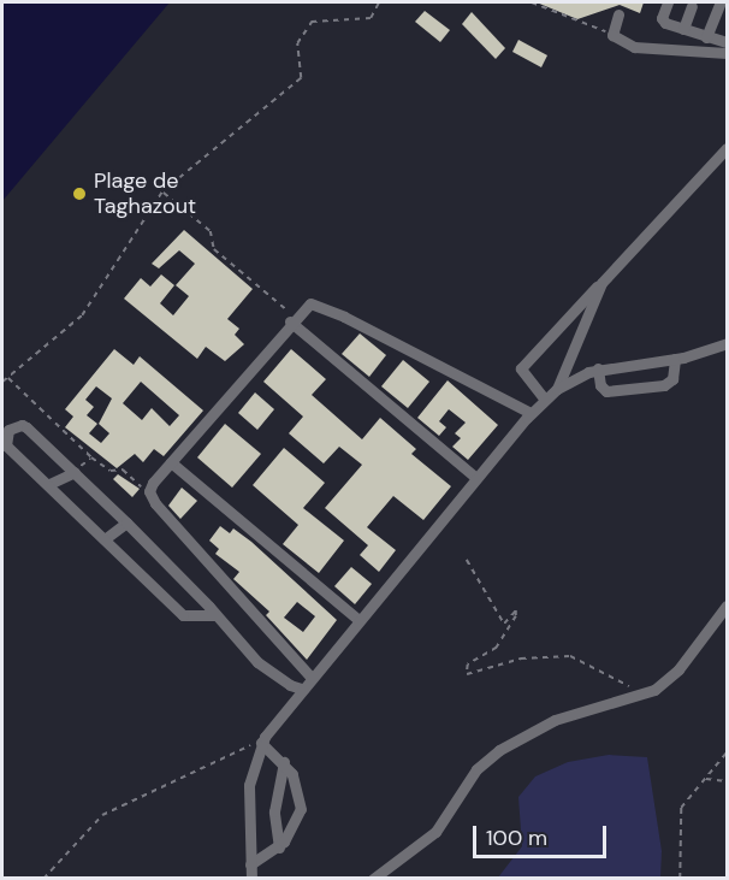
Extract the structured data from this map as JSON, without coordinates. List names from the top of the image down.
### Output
{
  "places": ["Plage de Taghazout"],
  "scale_bar": "100 m"
}
